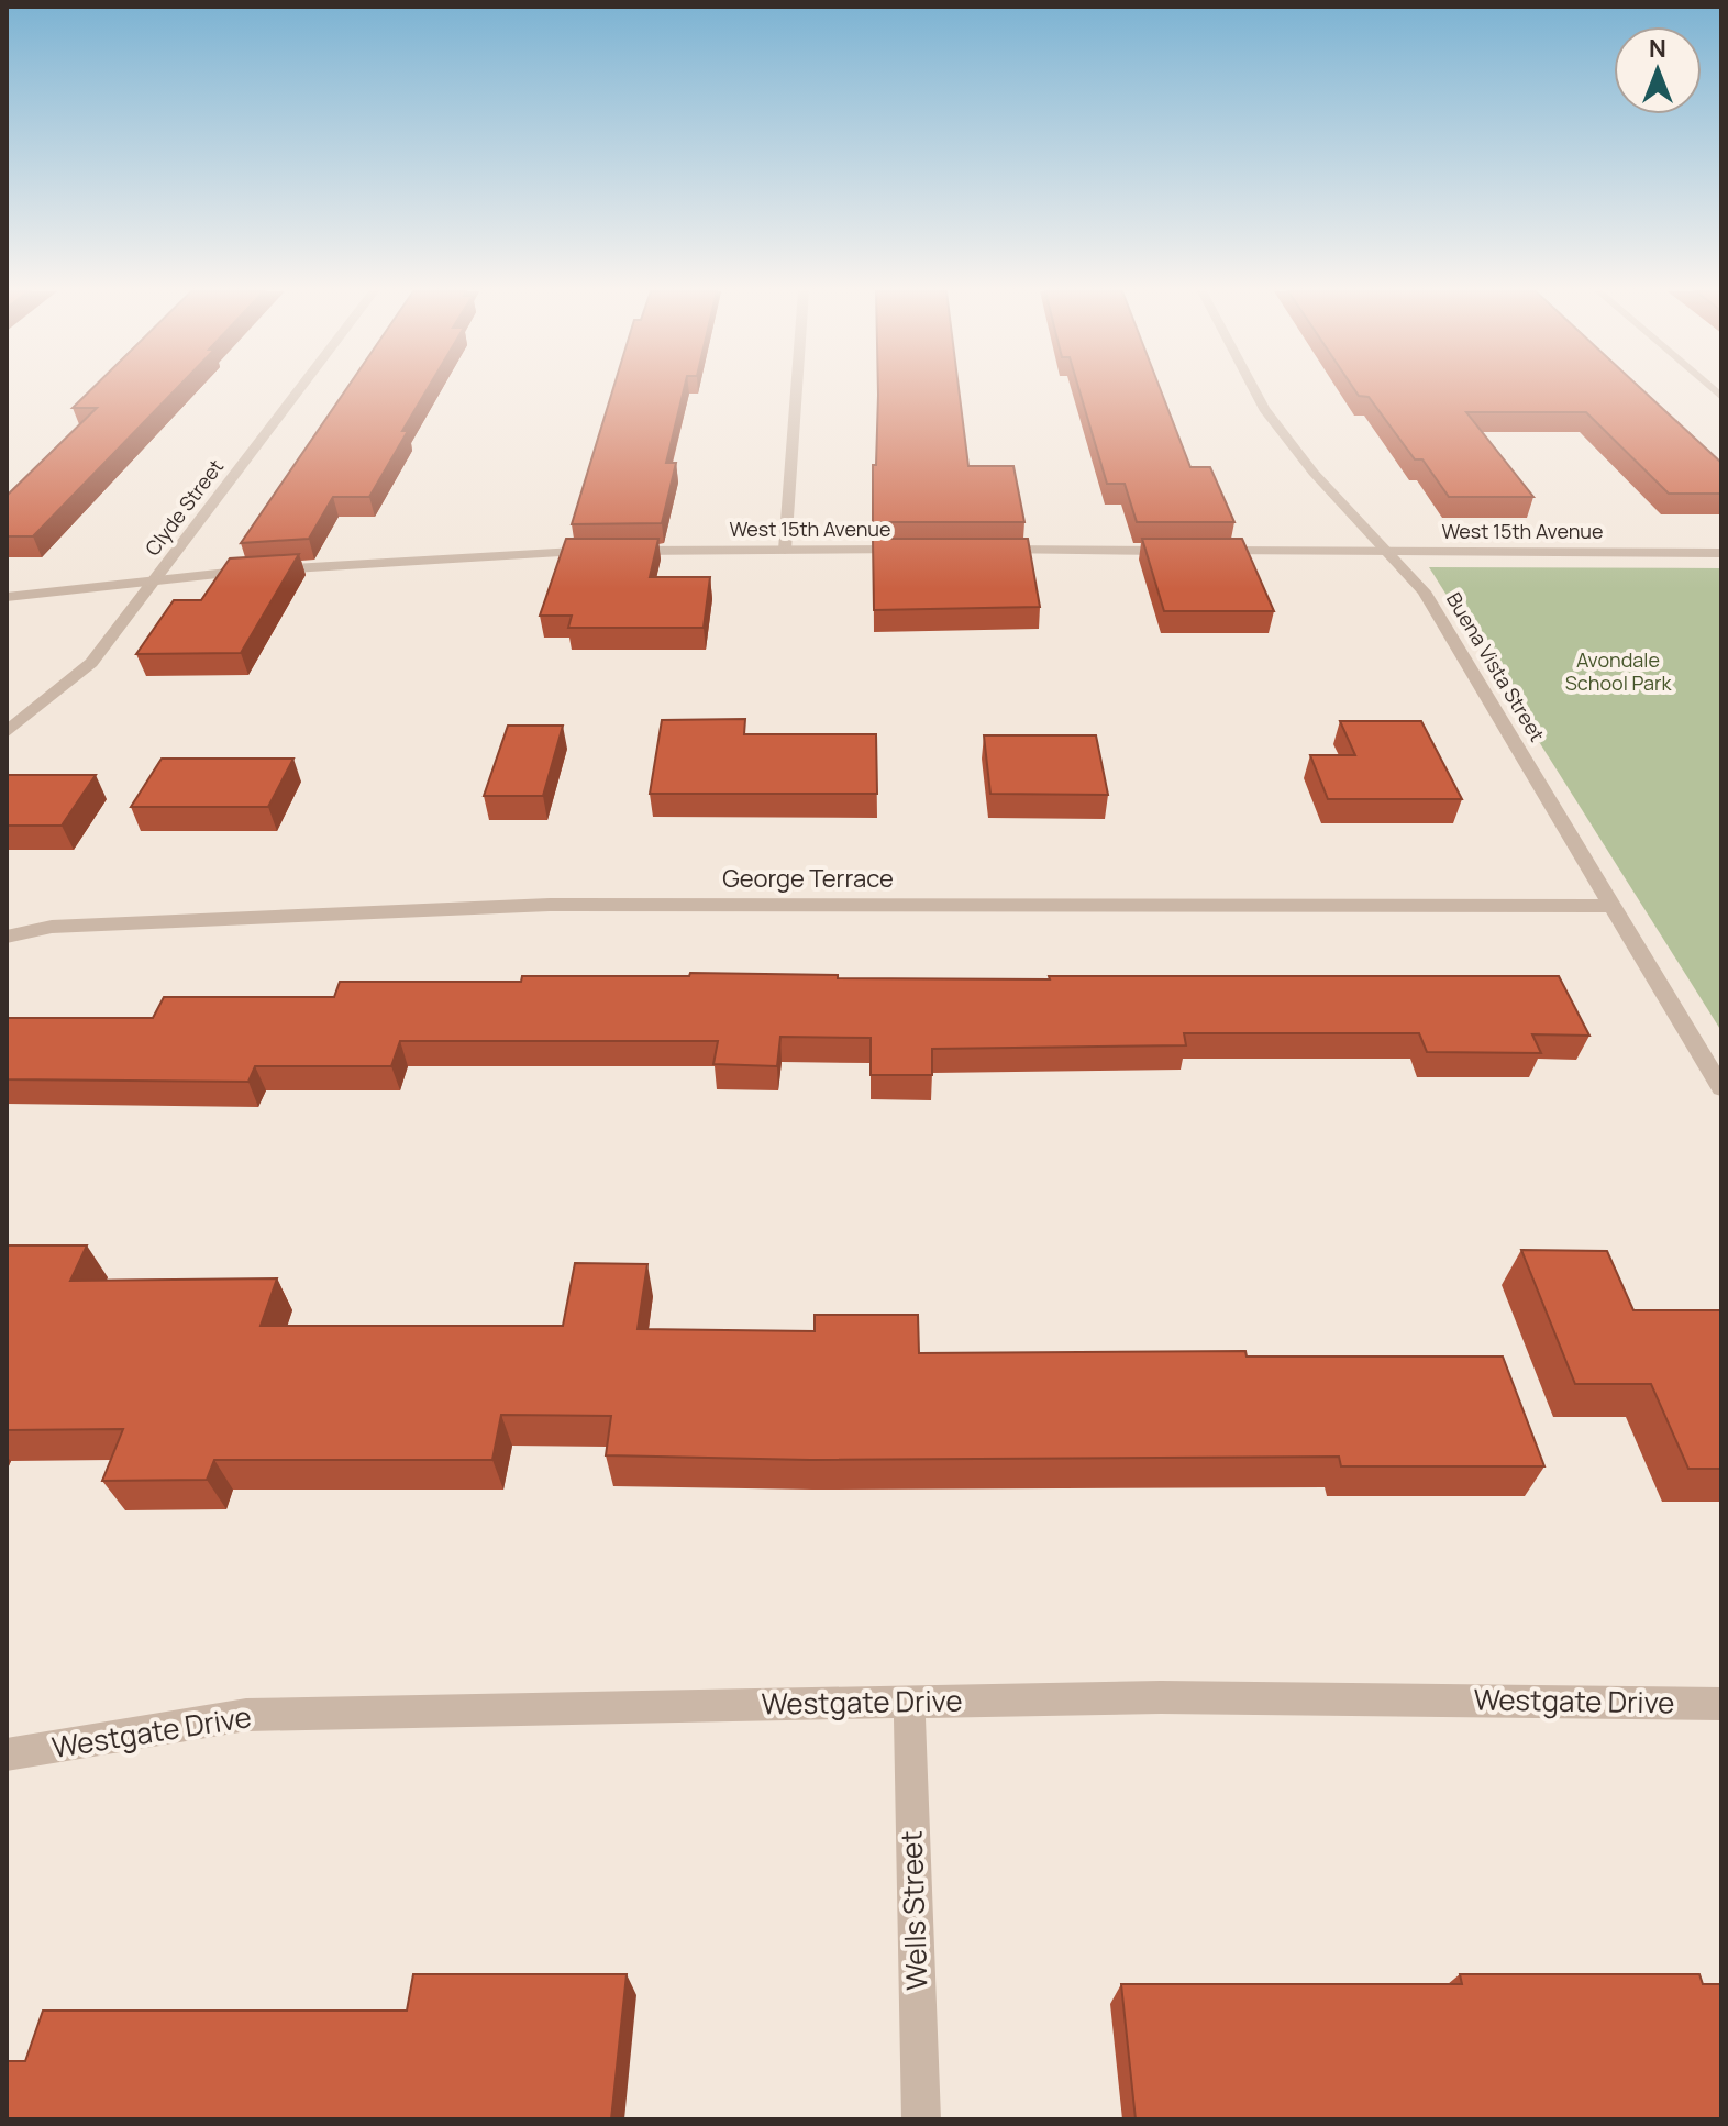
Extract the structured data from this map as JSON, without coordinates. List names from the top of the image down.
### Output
{
  "streets": {
    "street": [
      "Clyde Street",
      "West 15th Avenue",
      "Buena Vista Street",
      "George Terrace",
      "Westgate Drive",
      "Wells Street"
    ]
  },
  "crossings": [
    ["West 15th Avenue", "Buena Vista Street"],
    ["Buena Vista Street", "George Terrace"],
    ["Westgate Drive", "Wells Street"]
  ],
  "parks": ["Avondale School Park"],
  "north": "top"
}
